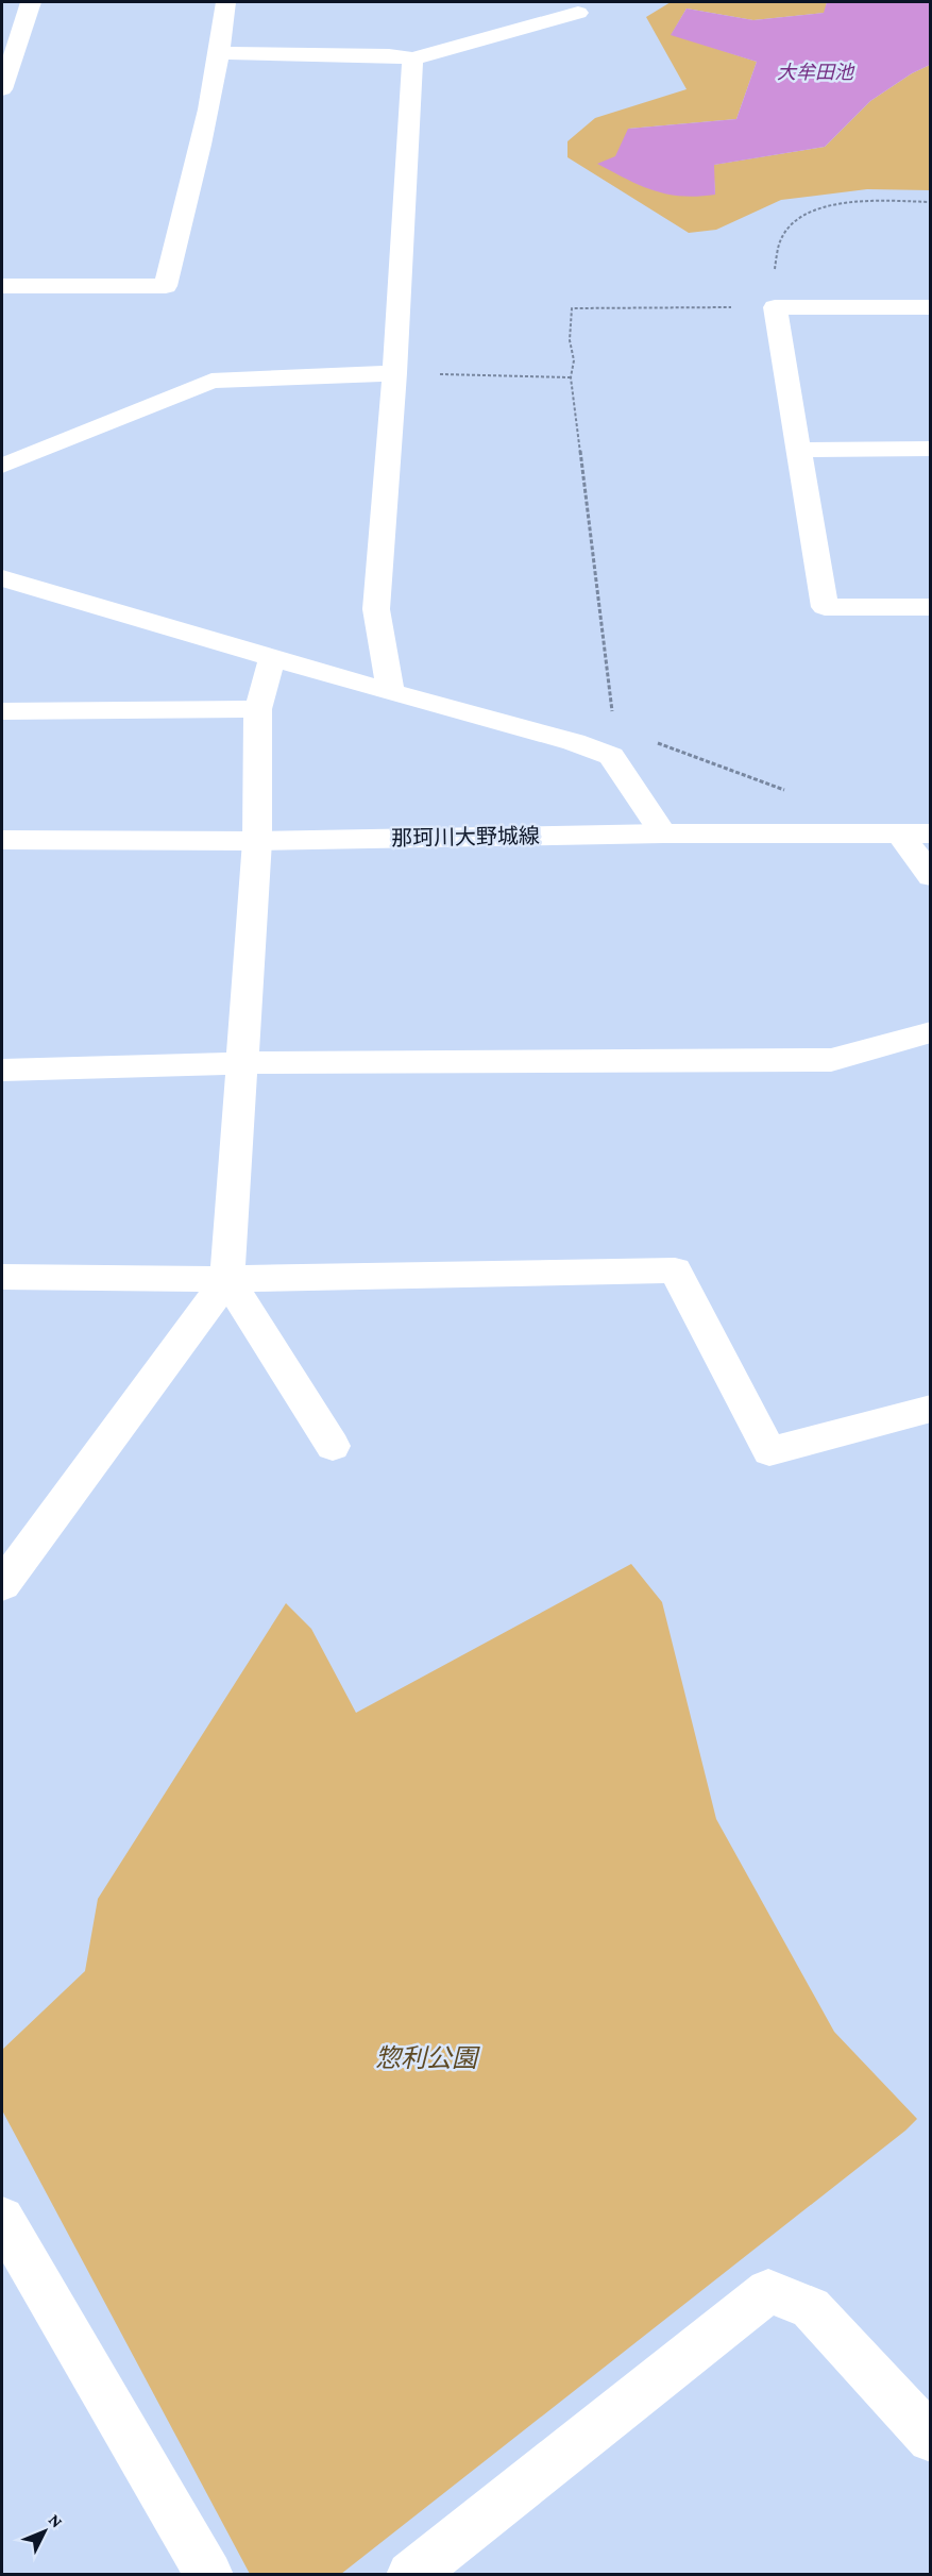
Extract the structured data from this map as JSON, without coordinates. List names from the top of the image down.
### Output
{
  "streets": {
    "street": ["那珂川大野城線"]
  },
  "water": ["大牟田池"],
  "parks": ["惣利公園"],
  "north": "top right"
}
